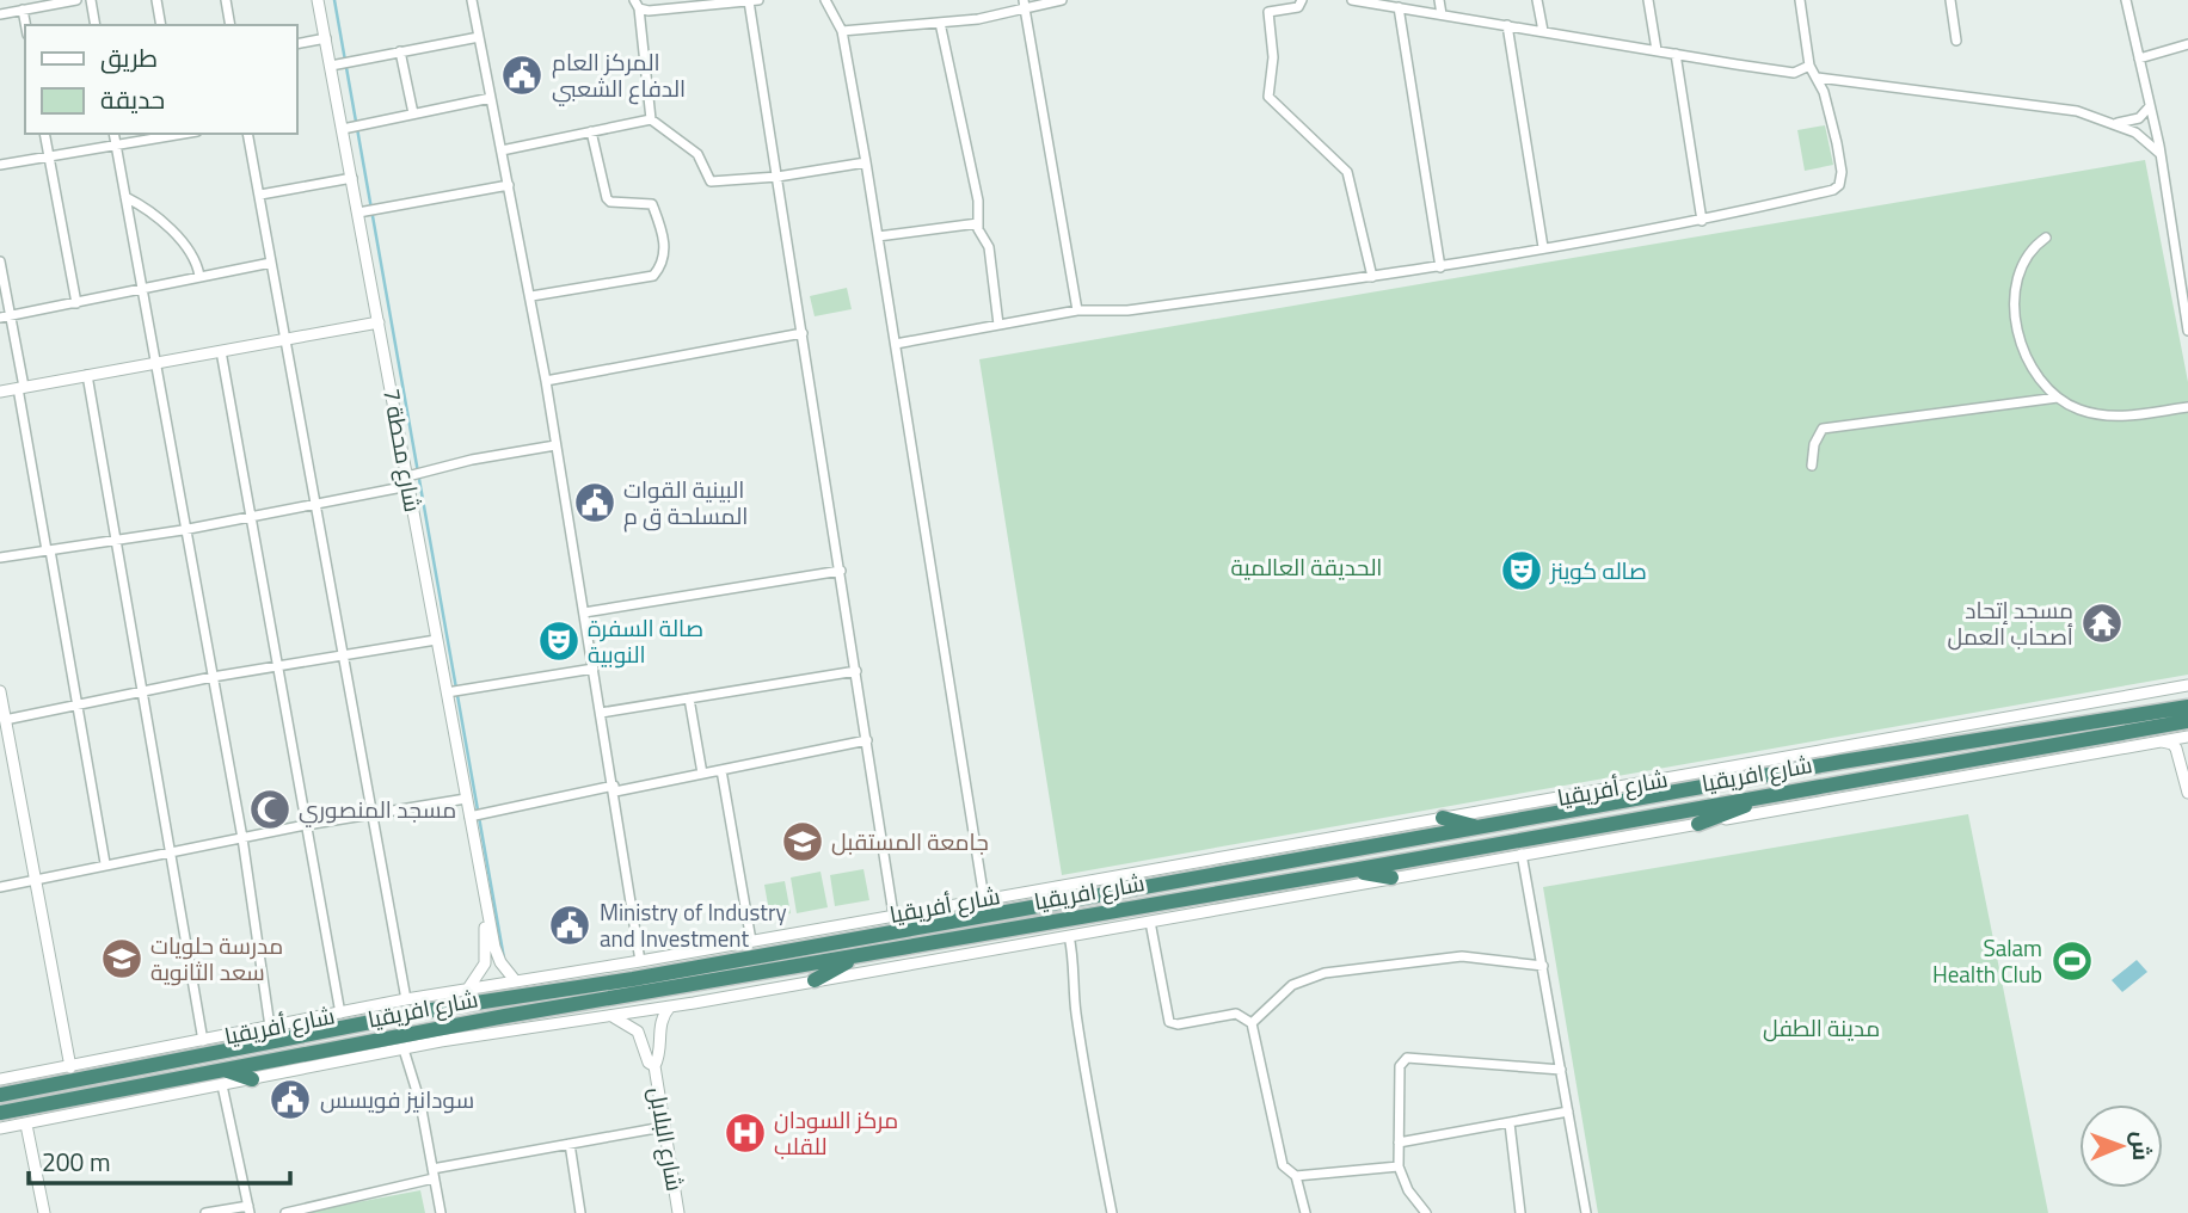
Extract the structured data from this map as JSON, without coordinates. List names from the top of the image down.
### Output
{
  "streets": {
    "highway": ["شارع افريقيا"],
    "street": ["شارع محطة 7", "شارع أفريقيا", "شارع البلابل"]
  },
  "crossings": [
    ["شارع افريقيا", "شارع أفريقيا"],
    ["شارع أفريقيا", "شارع البلابل"]
  ],
  "parks": ["الحديقة العالمية", "مدينة الطفل"],
  "places": {
    "public building": [
      "المركز العام الدفاع الشعبي",
      "البينية القوات المسلحة ق م",
      "Ministry of Industry and Investment",
      "سودانيز فويسس"
    ],
    "theatre": ["صاله كوينز", "صالة السفرة النوبية"],
    "temple": ["مسجد إتحاد أصحاب العمل"],
    "mosque": ["مسجد المنصوري"],
    "school or university": ["جامعة المستقبل", "مدرسة حلويات سعد الثانوية"],
    "sports": ["Salam Health Club"],
    "hospital": ["مركز السودان للقلب"]
  },
  "legend": ["طريق", "حديقة"],
  "scale_bar": "200 m",
  "north": "right"
}
